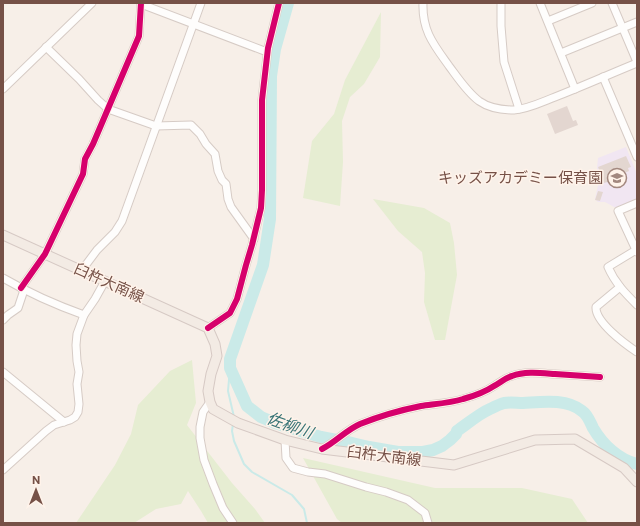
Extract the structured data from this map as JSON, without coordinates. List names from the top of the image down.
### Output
{
  "streets": {
    "main road": ["臼杵大南線"]
  },
  "water": ["佐柳川"],
  "places": {
    "school or university": ["キッズアカデミー保育園"]
  },
  "north": "top"
}
